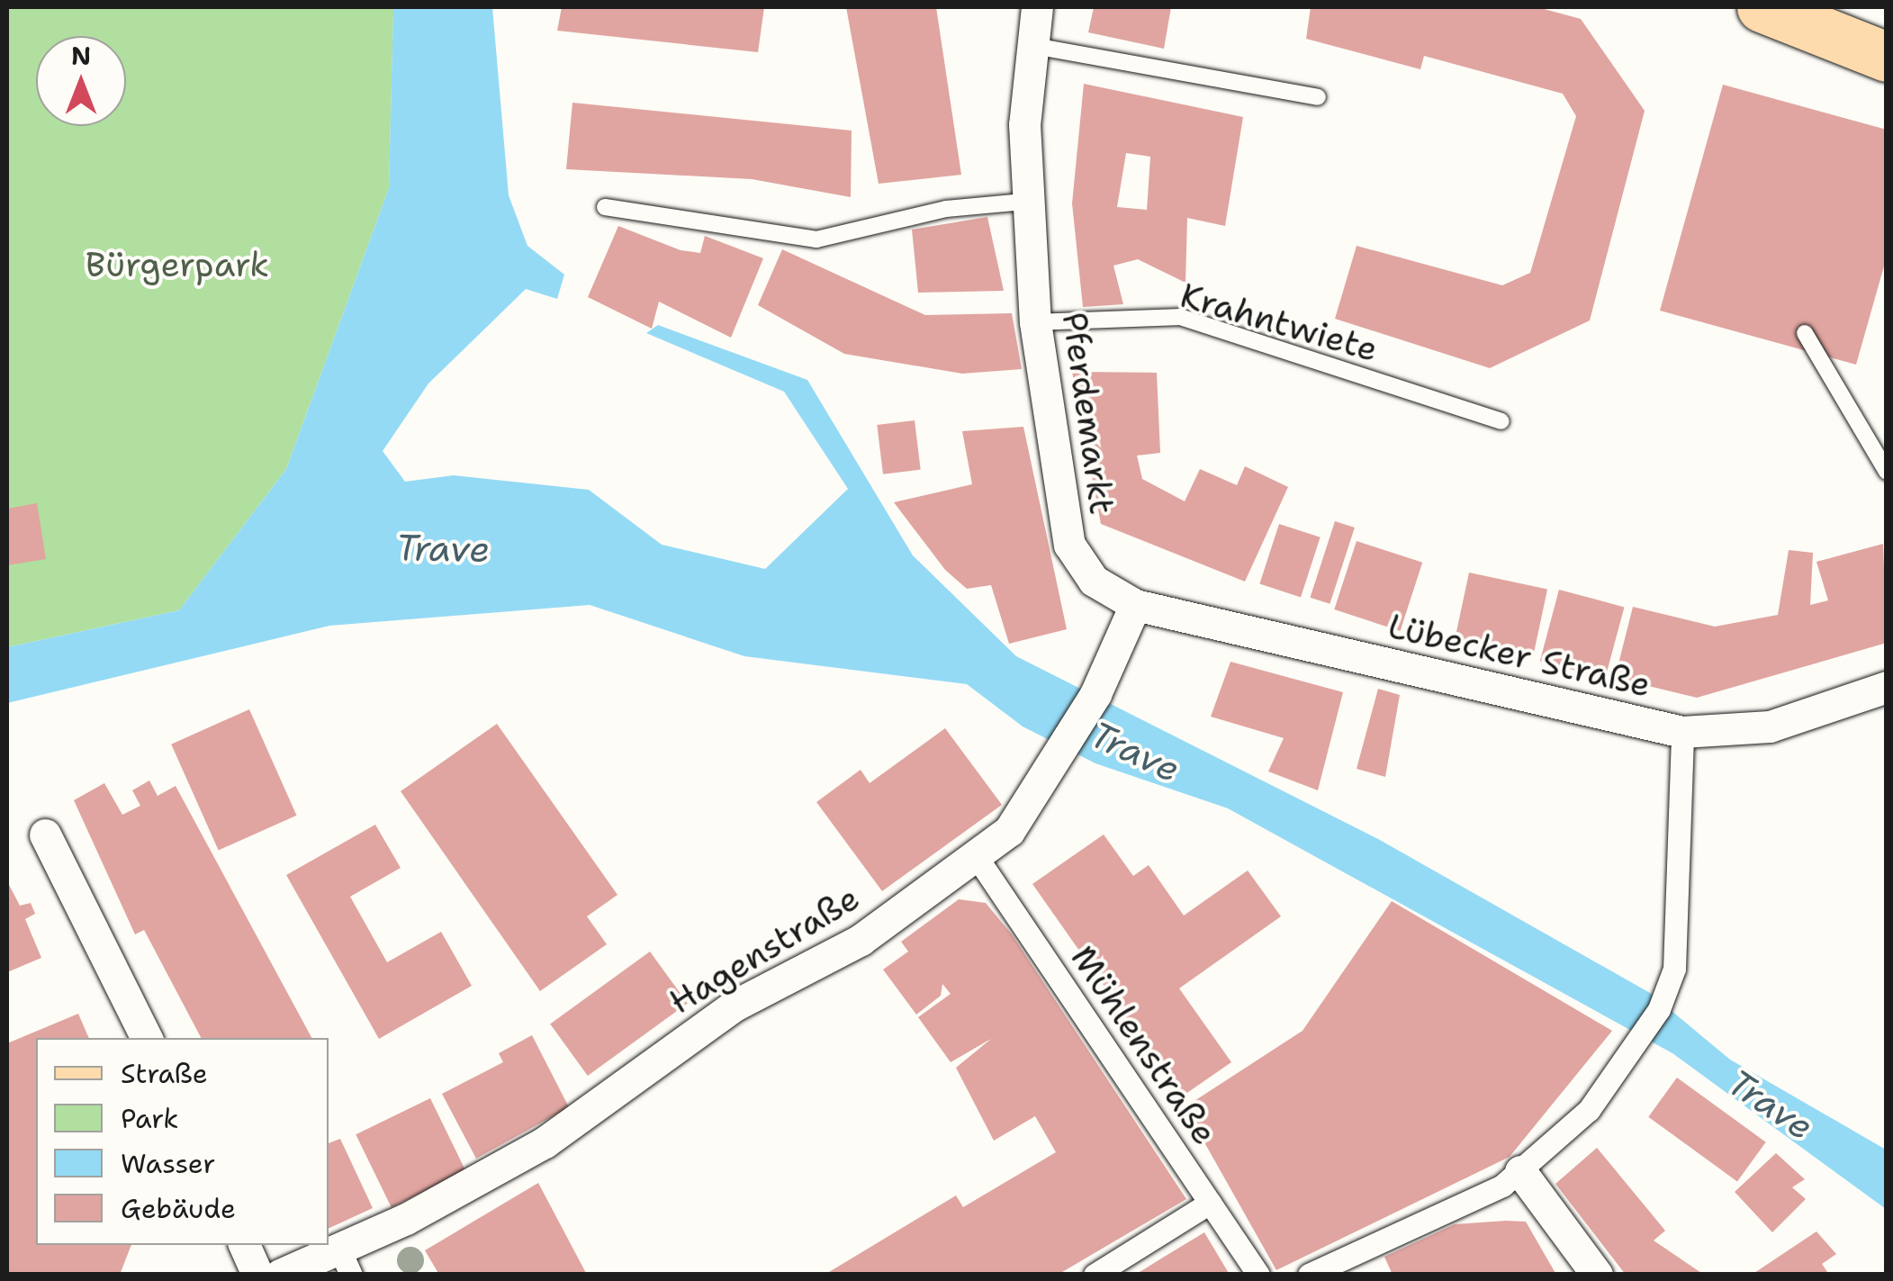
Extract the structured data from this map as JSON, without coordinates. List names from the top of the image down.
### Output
{
  "streets": {
    "street": [
      "Pferdemarkt",
      "Lübecker Straße",
      "Hagenstraße",
      "Mühlenstraße"
    ],
    "lane": ["Krahntwiete"]
  },
  "crossings": [
    ["Krahntwiete", "Pferdemarkt"],
    ["Pferdemarkt", "Lübecker Straße"],
    ["Pferdemarkt", "Hagenstraße"],
    ["Lübecker Straße", "Hagenstraße"],
    ["Hagenstraße", "Mühlenstraße"]
  ],
  "water": ["Trave"],
  "parks": ["Bürgerpark"],
  "legend": [
    "Straße",
    "Park",
    "Wasser",
    "Gebäude"
  ],
  "north": "top"
}
